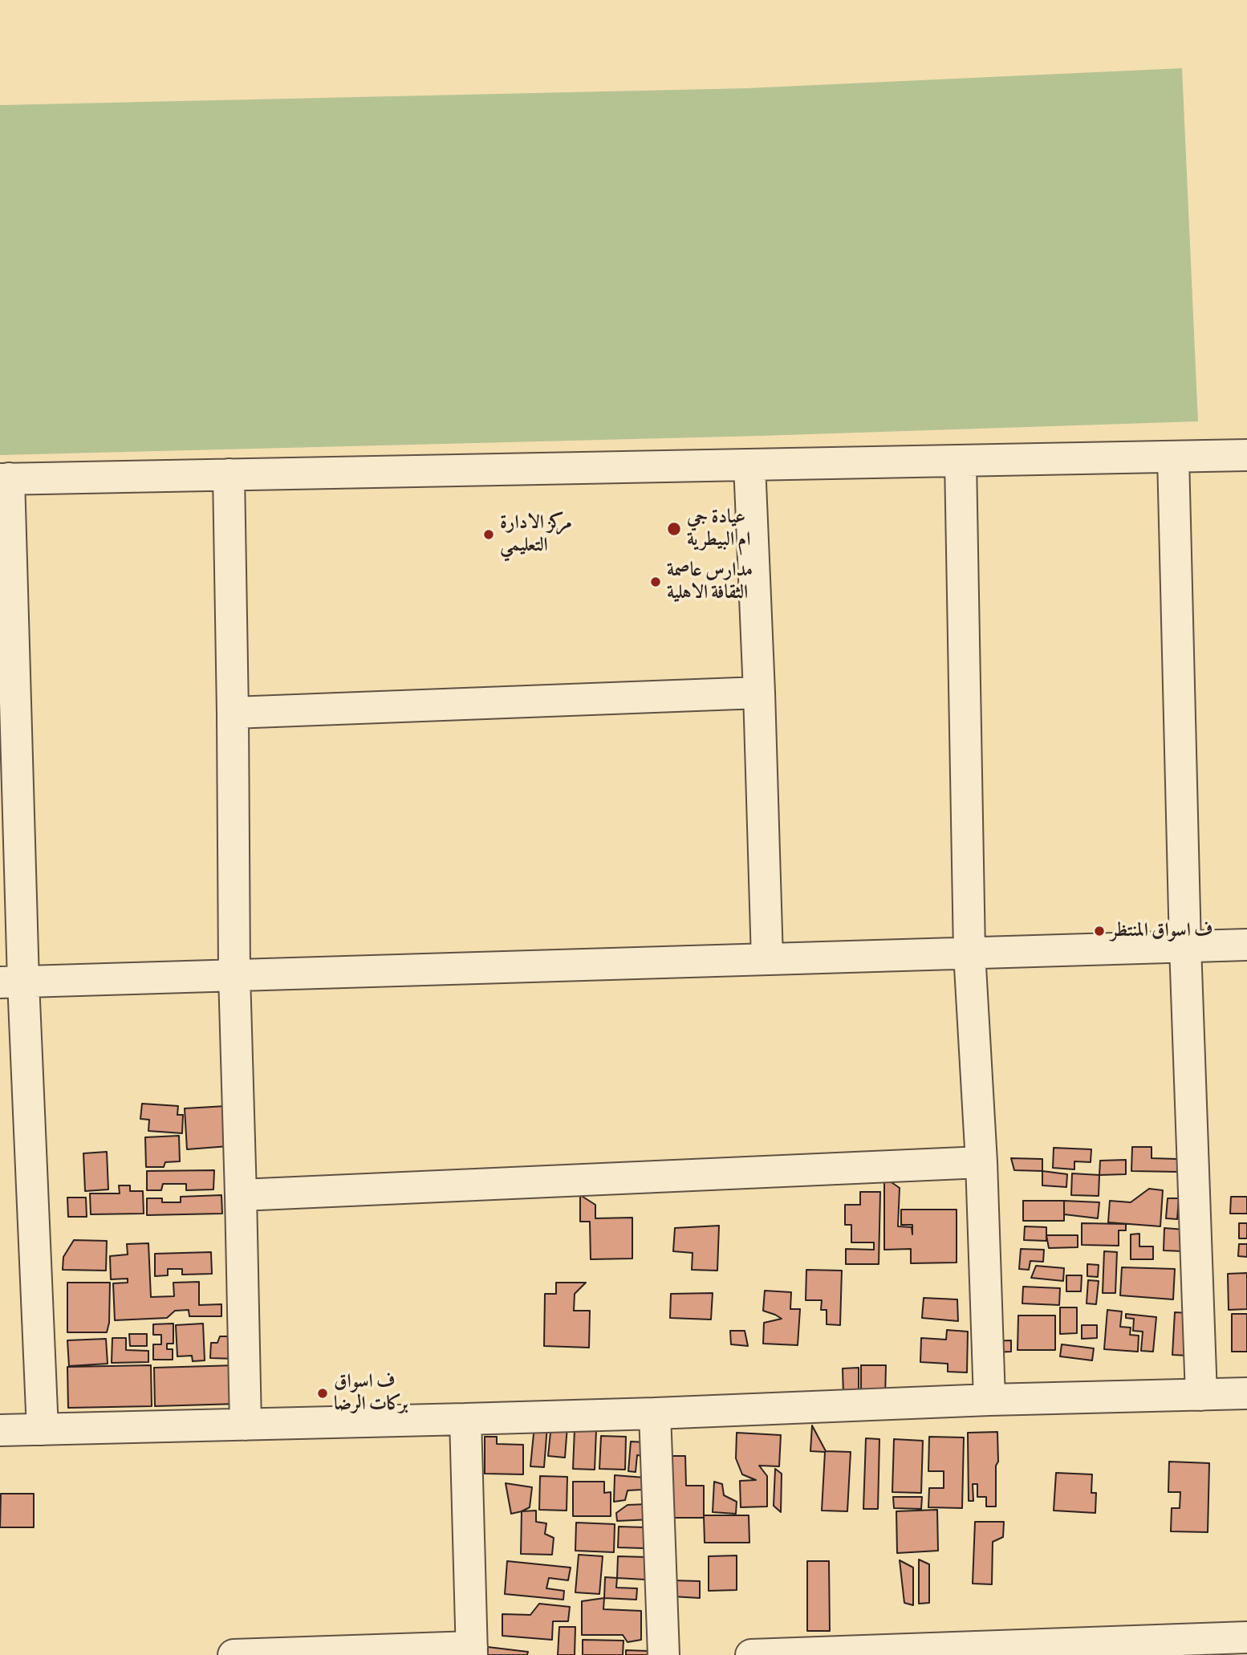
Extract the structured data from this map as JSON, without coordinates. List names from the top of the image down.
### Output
{
  "places": [
    "عيادة جي ام البيطرية",
    "مركز الادارة التعليمي",
    "مدارس عاصمة الثقافة الاهلية",
    "ف اسواق المنتظر",
    "ف اسواق بركات الرضا"
  ]
}
